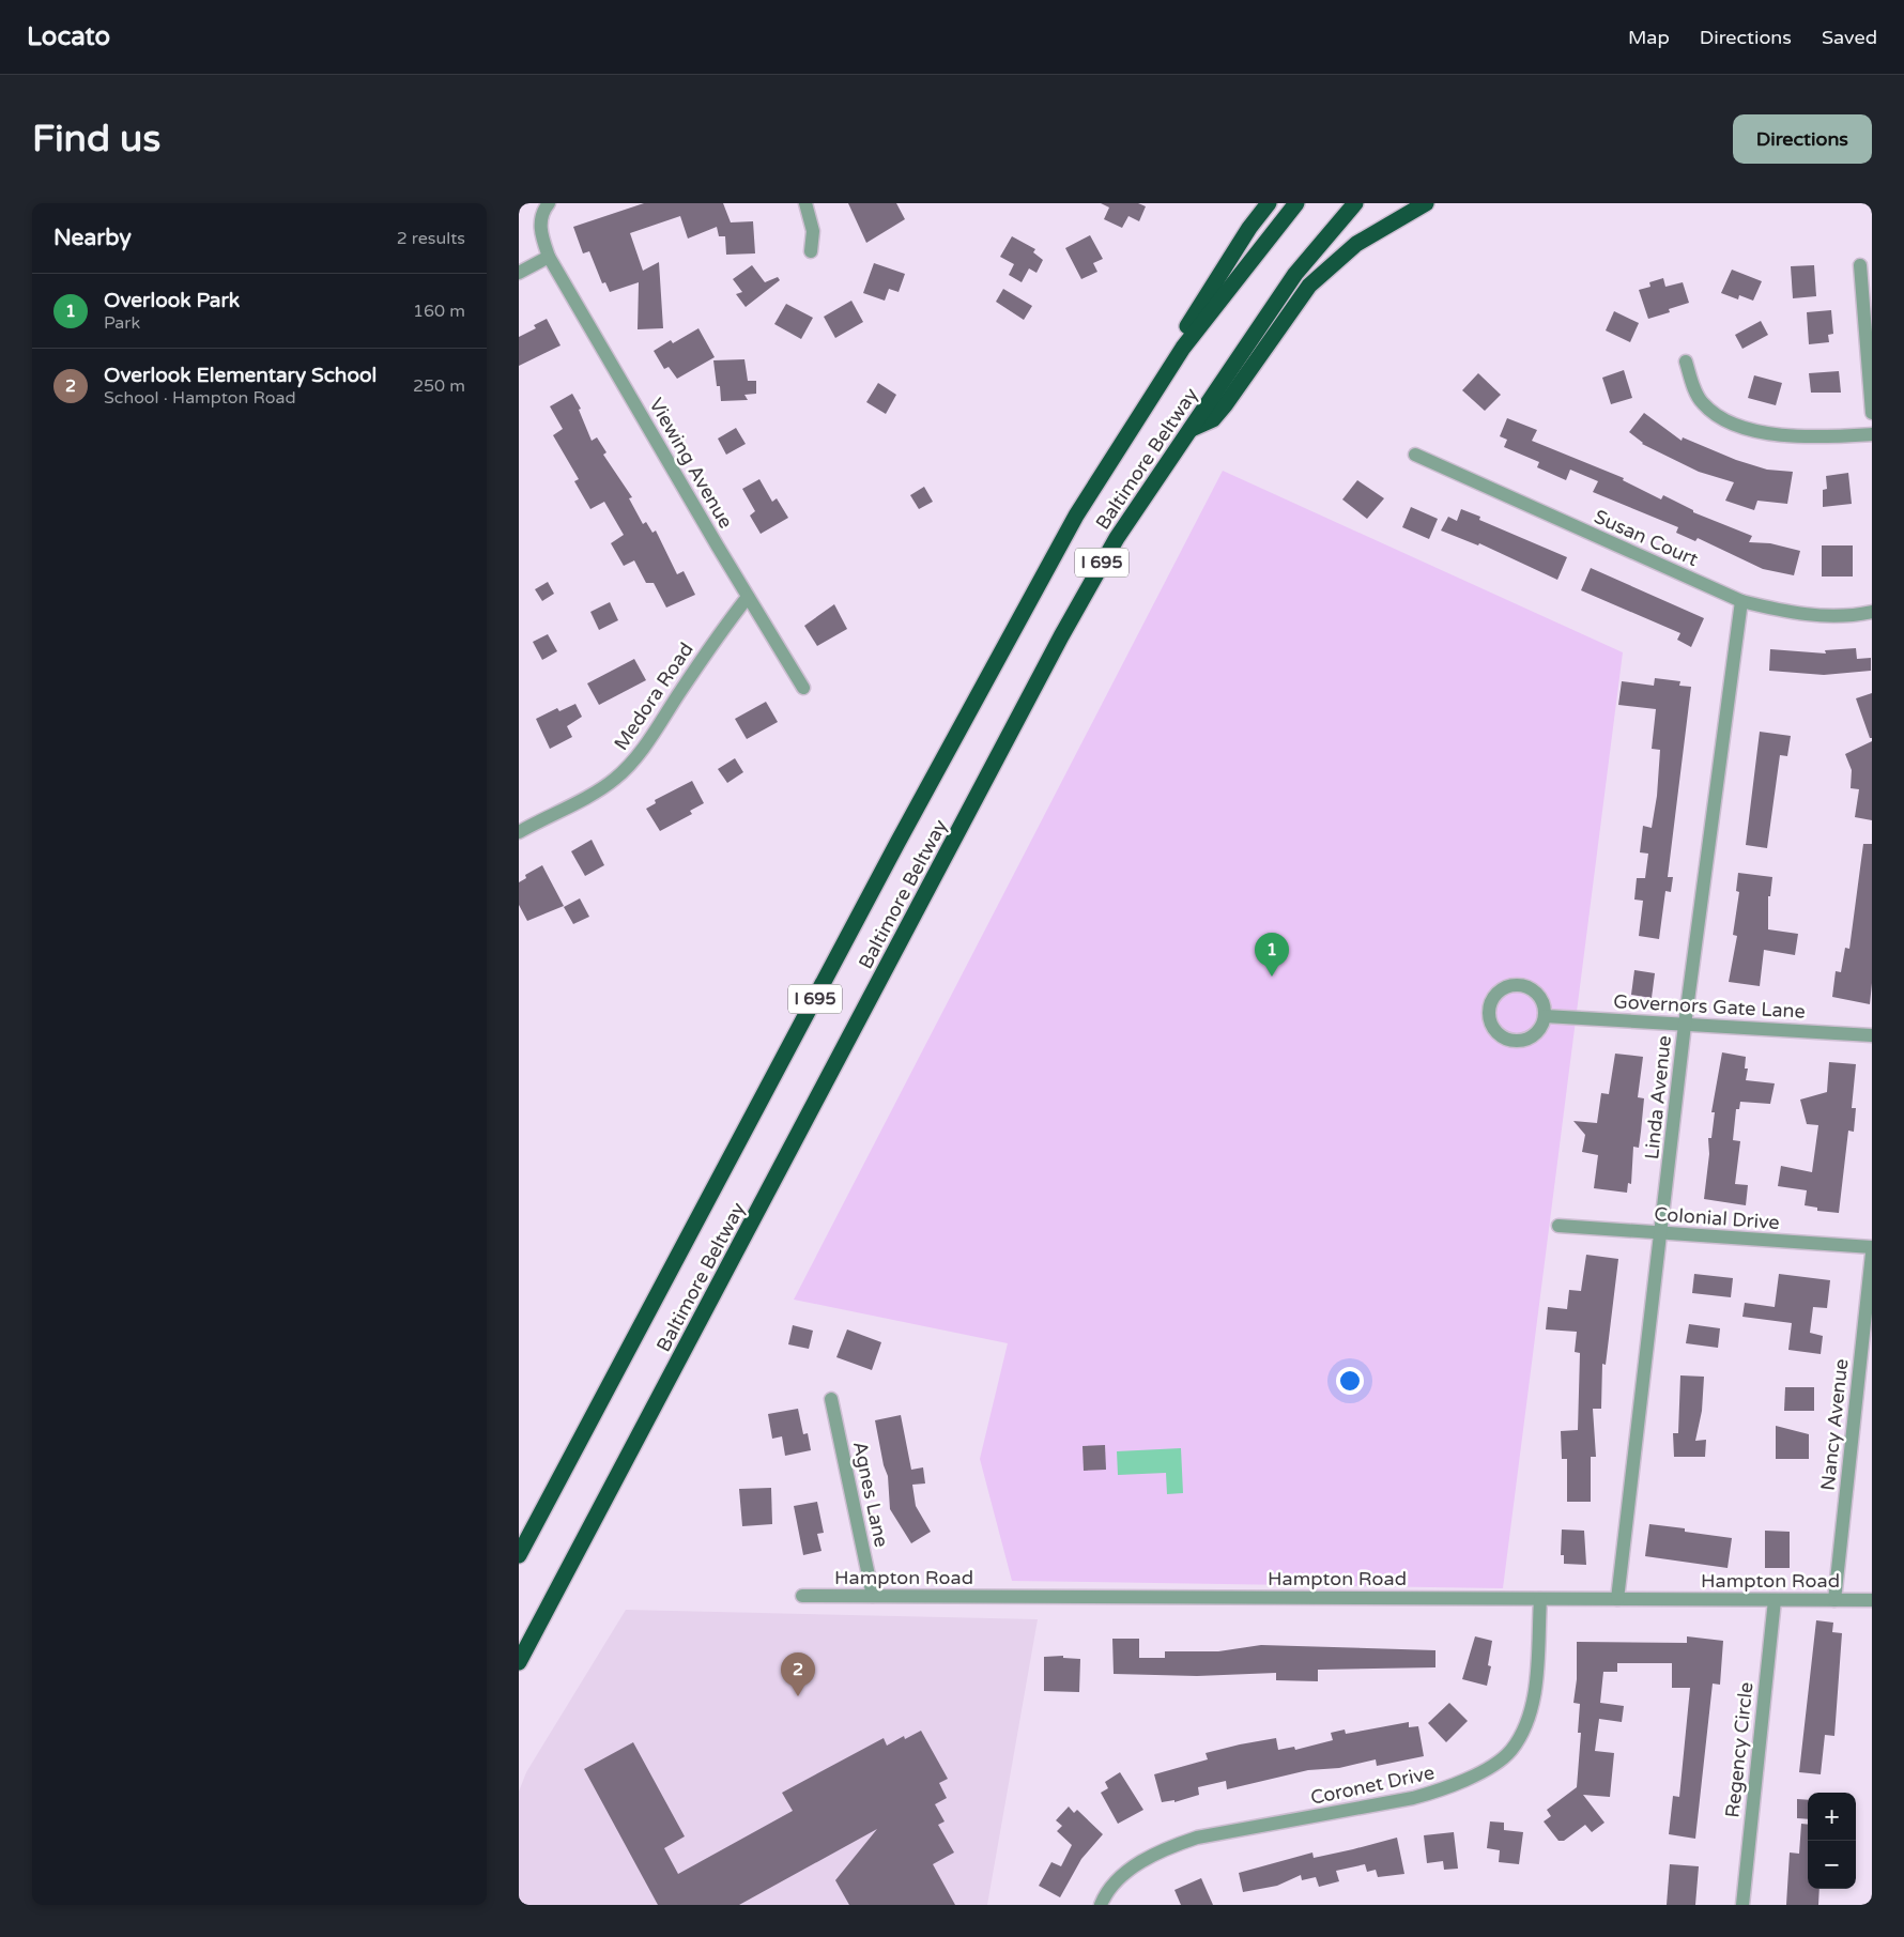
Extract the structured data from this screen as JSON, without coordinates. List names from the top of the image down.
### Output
{
  "streets": {
    "highway": ["Baltimore Beltway", "I 695"],
    "street": [
      "Viewing Avenue",
      "Susan Court",
      "Medora Road",
      "Governors Gate Lane",
      "Linda Avenue",
      "Colonial Drive",
      "Nancy Avenue",
      "Agnes Lane",
      "Hampton Road",
      "Regency Circle",
      "Coronet Drive"
    ]
  },
  "crossings": [
    ["Viewing Avenue", "Medora Road"],
    ["Susan Court", "Linda Avenue"],
    ["Governors Gate Lane", "Linda Avenue"],
    ["Linda Avenue", "Colonial Drive"],
    ["Linda Avenue", "Hampton Road"],
    ["Nancy Avenue", "Hampton Road"],
    ["Agnes Lane", "Hampton Road"],
    ["Hampton Road", "Regency Circle"],
    ["Hampton Road", "Coronet Drive"]
  ],
  "page": {
    "header": "Locato",
    "nav": ["Map", "Directions", "Saved"],
    "buttons": "Directions",
    "title": "Find us",
    "heading": ["Nearby", "2 results"],
    "list": [
      {
        "mark": "1",
        "name": "Overlook Park",
        "note": "Park",
        "value": "160 m"
      },
      {
        "mark": "2",
        "name": "Overlook Elementary School",
        "note": "School · Hampton Road",
        "value": "250 m"
      }
    ],
    "pins": ["1", "2"],
    "map_buttons": ["+", "−"]
  }
}
